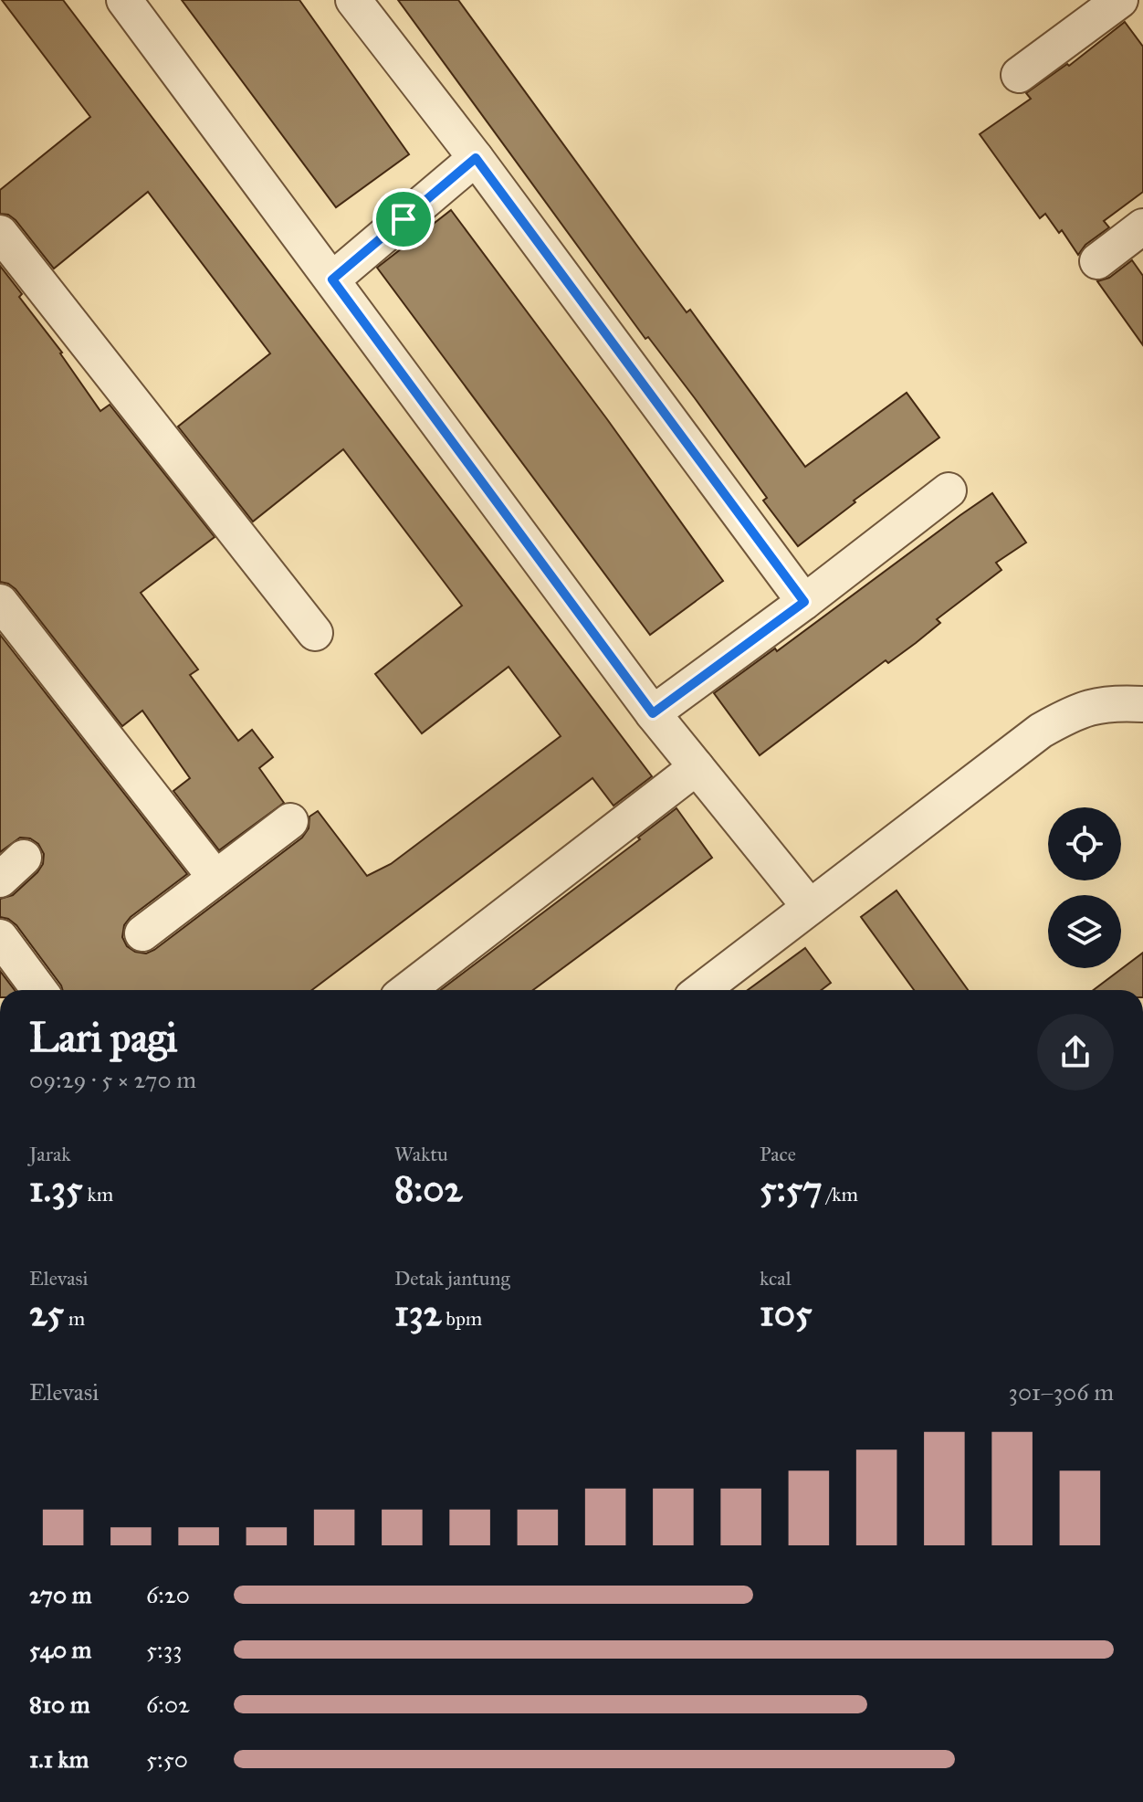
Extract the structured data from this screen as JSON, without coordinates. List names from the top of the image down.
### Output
{
  "page": {
    "heading": ["Lari pagi", "09:29 · 5 × 270 m"],
    "stats": [
      ["Jarak", "1.35 km"],
      ["Waktu", "8:02"],
      ["Pace", "5:57 /km"],
      ["Elevasi", "25 m"],
      ["Detak jantung", "132 bpm"],
      ["kcal", "105"]
    ],
    "chart": ["Elevasi", "301–306 m"],
    "list": [
      {
        "name": "270 m",
        "note": "6:20"
      },
      {
        "name": "540 m",
        "note": "5:33"
      },
      {
        "name": "810 m",
        "note": "6:02"
      },
      {
        "name": "1.1 km",
        "note": "5:50"
      }
    ]
  }
}
